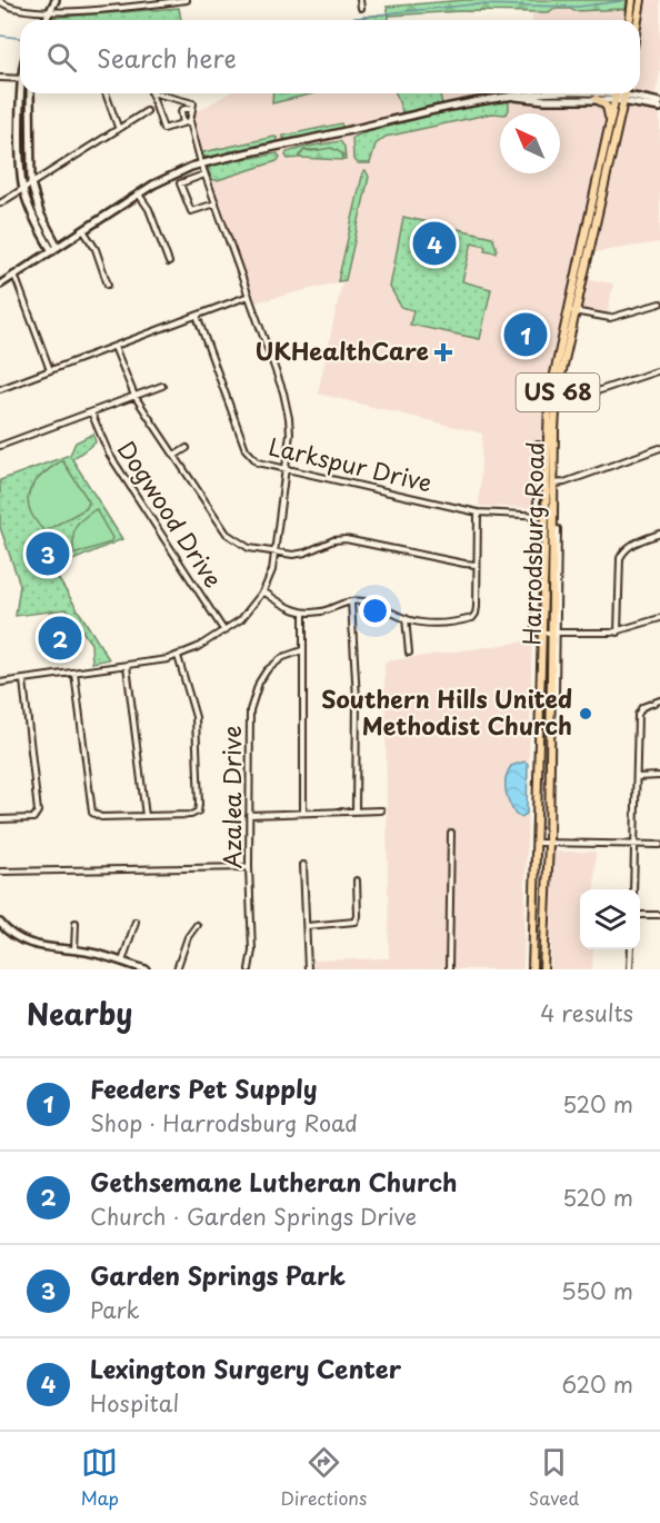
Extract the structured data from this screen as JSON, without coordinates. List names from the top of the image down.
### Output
{
  "streets": {
    "main road": ["US 68", "Harrodsburg Road"],
    "street": ["Larkspur Drive", "Dogwood Drive", "Azalea Drive"]
  },
  "crossings": [
    ["Larkspur Drive", "Harrodsburg Road"]
  ],
  "places": {
    "health": ["UKHealthCare"],
    "other": ["Southern Hills United Methodist Church"]
  },
  "north": "top left",
  "page": {
    "search": "Search here",
    "pins": [
      "4",
      "1",
      "3",
      "2"
    ],
    "heading": ["Nearby", "4 results"],
    "list": [
      {
        "mark": "1",
        "name": "Feeders Pet Supply",
        "note": "Shop · Harrodsburg Road",
        "value": "520 m"
      },
      {
        "mark": "2",
        "name": "Gethsemane Lutheran Church",
        "note": "Church · Garden Springs Drive",
        "value": "520 m"
      },
      {
        "mark": "3",
        "name": "Garden Springs Park",
        "note": "Park",
        "value": "550 m"
      },
      {
        "mark": "4",
        "name": "Lexington Surgery Center",
        "note": "Hospital",
        "value": "620 m"
      }
    ],
    "nav": ["Map", "Directions", "Saved"]
  }
}
